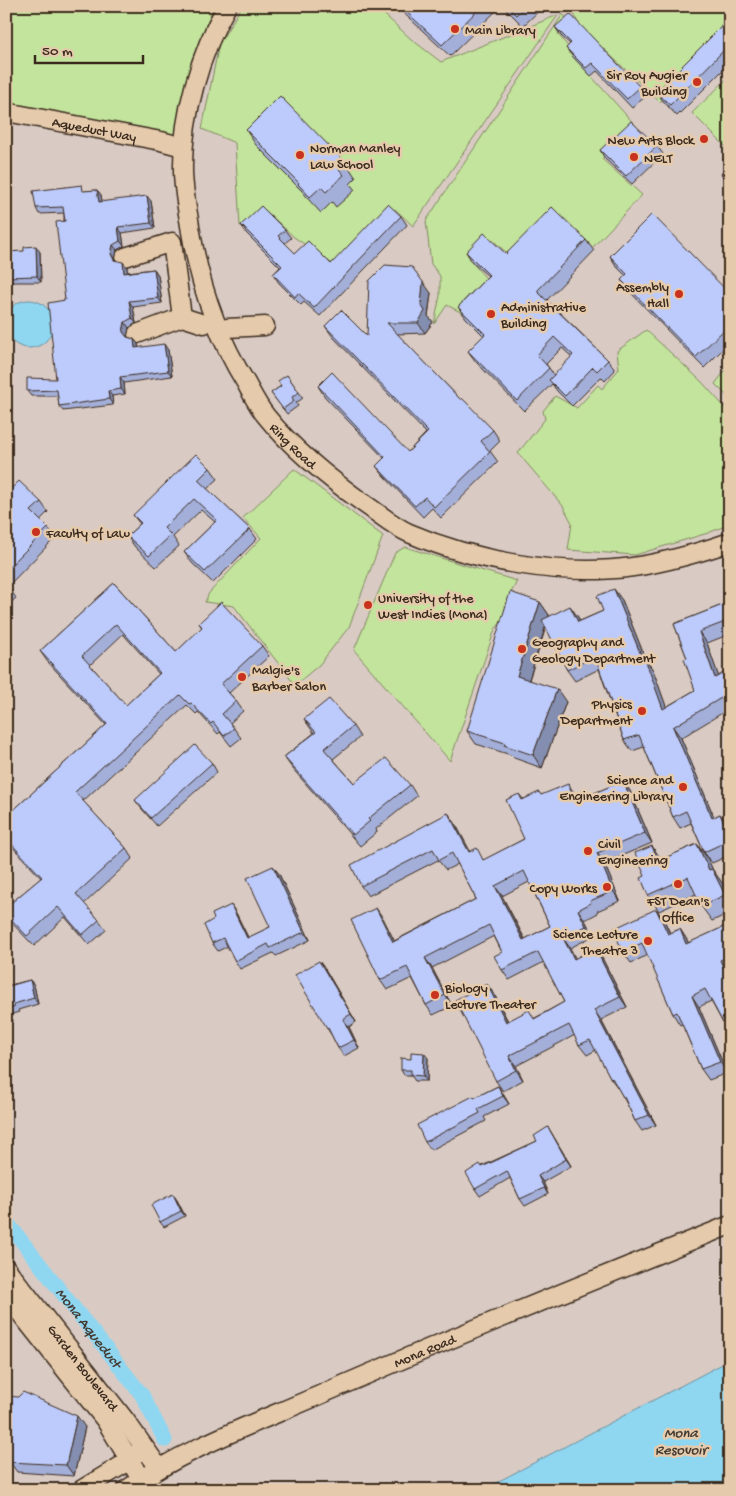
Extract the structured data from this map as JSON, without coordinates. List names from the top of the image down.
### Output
{
  "streets": {
    "street": [
      "Aqueduct Way",
      "Ring Road",
      "Mona Road",
      "Garden Boulevard"
    ]
  },
  "crossings": [
    ["Aqueduct Way", "Ring Road"],
    ["Mona Road", "Garden Boulevard"]
  ],
  "water": ["Mona Aqueduct", "Mona Resovoir"],
  "places": [
    "Main Library",
    "Sir Roy Augier Building",
    "New Arts Block",
    "Norman Manley Law School",
    "NELT",
    "Assembly Hall",
    "Administrative Building",
    "Faculty of Law",
    "University of the West Indies (Mona)",
    "Geography and Geology Department",
    "Malgie's Barber Salon",
    "Physics Department",
    "Science and Engineering Library",
    "Civil Engineering",
    "FST Dean's Office",
    "Copy Works",
    "Science Lecture Theatre 3",
    "Biology Lecture Theater"
  ],
  "scale_bar": "50 m"
}
